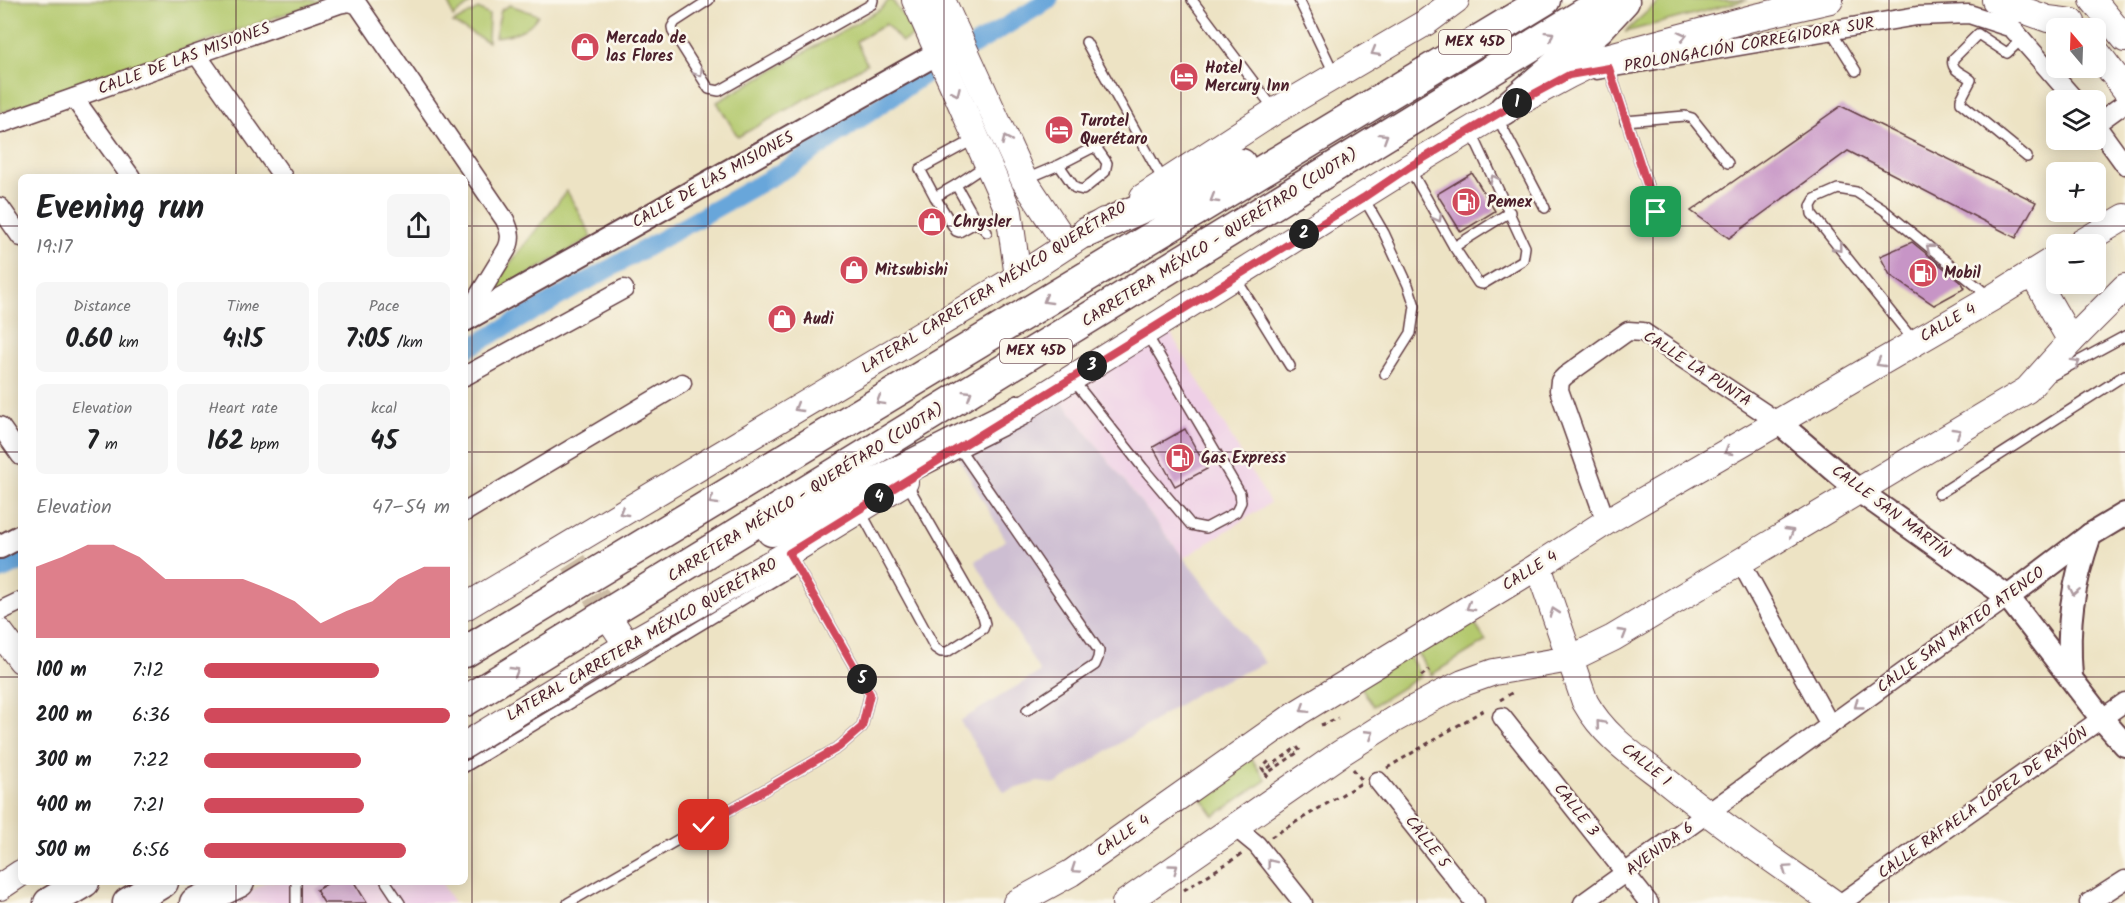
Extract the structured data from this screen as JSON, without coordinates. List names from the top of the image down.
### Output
{
  "streets": {
    "highway": ["MEX 45D", "CARRETERA MÉXICO - QUERÉTARO (CUOTA)"],
    "main road": ["LATERAL CARRETERA MÉXICO QUERÉTARO", "CALLE 4", "CALLE 1"],
    "street": [
      "PROLONGACIÓN CORREGIDORA SUR",
      "CALLE DE LAS MISIONES",
      "CALLE LA PUNTA",
      "CALLE SAN MARTÍN",
      "CALLE SAN MATEO ATENCO",
      "CALLE RAFAELA LÓPEZ DE RAYÓN",
      "CALLE 3",
      "CALLE 5",
      "AVENIDA 6"
    ]
  },
  "crossings": [
    ["PROLONGACIÓN CORREGIDORA SUR", "LATERAL CARRETERA MÉXICO QUERÉTARO"],
    ["CALLE 4", "CALLE LA PUNTA"],
    ["CALLE 4", "CALLE SAN MARTÍN"],
    ["CALLE 4", "CALLE 1"],
    ["CALLE LA PUNTA", "CALLE SAN MARTÍN"],
    ["CALLE SAN MARTÍN", "CALLE SAN MATEO ATENCO"],
    ["CALLE SAN MARTÍN", "CALLE RAFAELA LÓPEZ DE RAYÓN"],
    ["CALLE SAN MATEO ATENCO", "CALLE 1"],
    ["CALLE SAN MATEO ATENCO", "AVENIDA 6"],
    ["CALLE 1", "AVENIDA 6"],
    ["CALLE 3", "AVENIDA 6"]
  ],
  "one_way": ["CALLE SAN MATEO ATENCO", "CALLE 1"],
  "places": {
    "shop": [
      "Mercado de las Flores",
      "Chrysler",
      "Mitsubishi",
      "Audi"
    ],
    "hotel": ["Hotel Mercury Inn", "Turotel Querétaro"],
    "fuel station": ["Pemex", "Mobil", "Gas Express"]
  },
  "north": "top",
  "page": {
    "map_buttons": ["+", "−"],
    "pins": [
      "1",
      "2",
      "3",
      "4",
      "5"
    ],
    "heading": ["Evening run", "19:17"],
    "stats": [
      ["Distance", "0.60 km"],
      ["Time", "4:15"],
      ["Pace", "7:05 /km"],
      ["Elevation", "7 m"],
      ["Heart rate", "162 bpm"],
      ["kcal", "45"]
    ],
    "chart": ["Elevation", "47–54 m"],
    "list": [
      {
        "name": "100 m",
        "note": "7:12"
      },
      {
        "name": "200 m",
        "note": "6:36"
      },
      {
        "name": "300 m",
        "note": "7:22"
      },
      {
        "name": "400 m",
        "note": "7:21"
      },
      {
        "name": "500 m",
        "note": "6:56"
      }
    ]
  }
}
